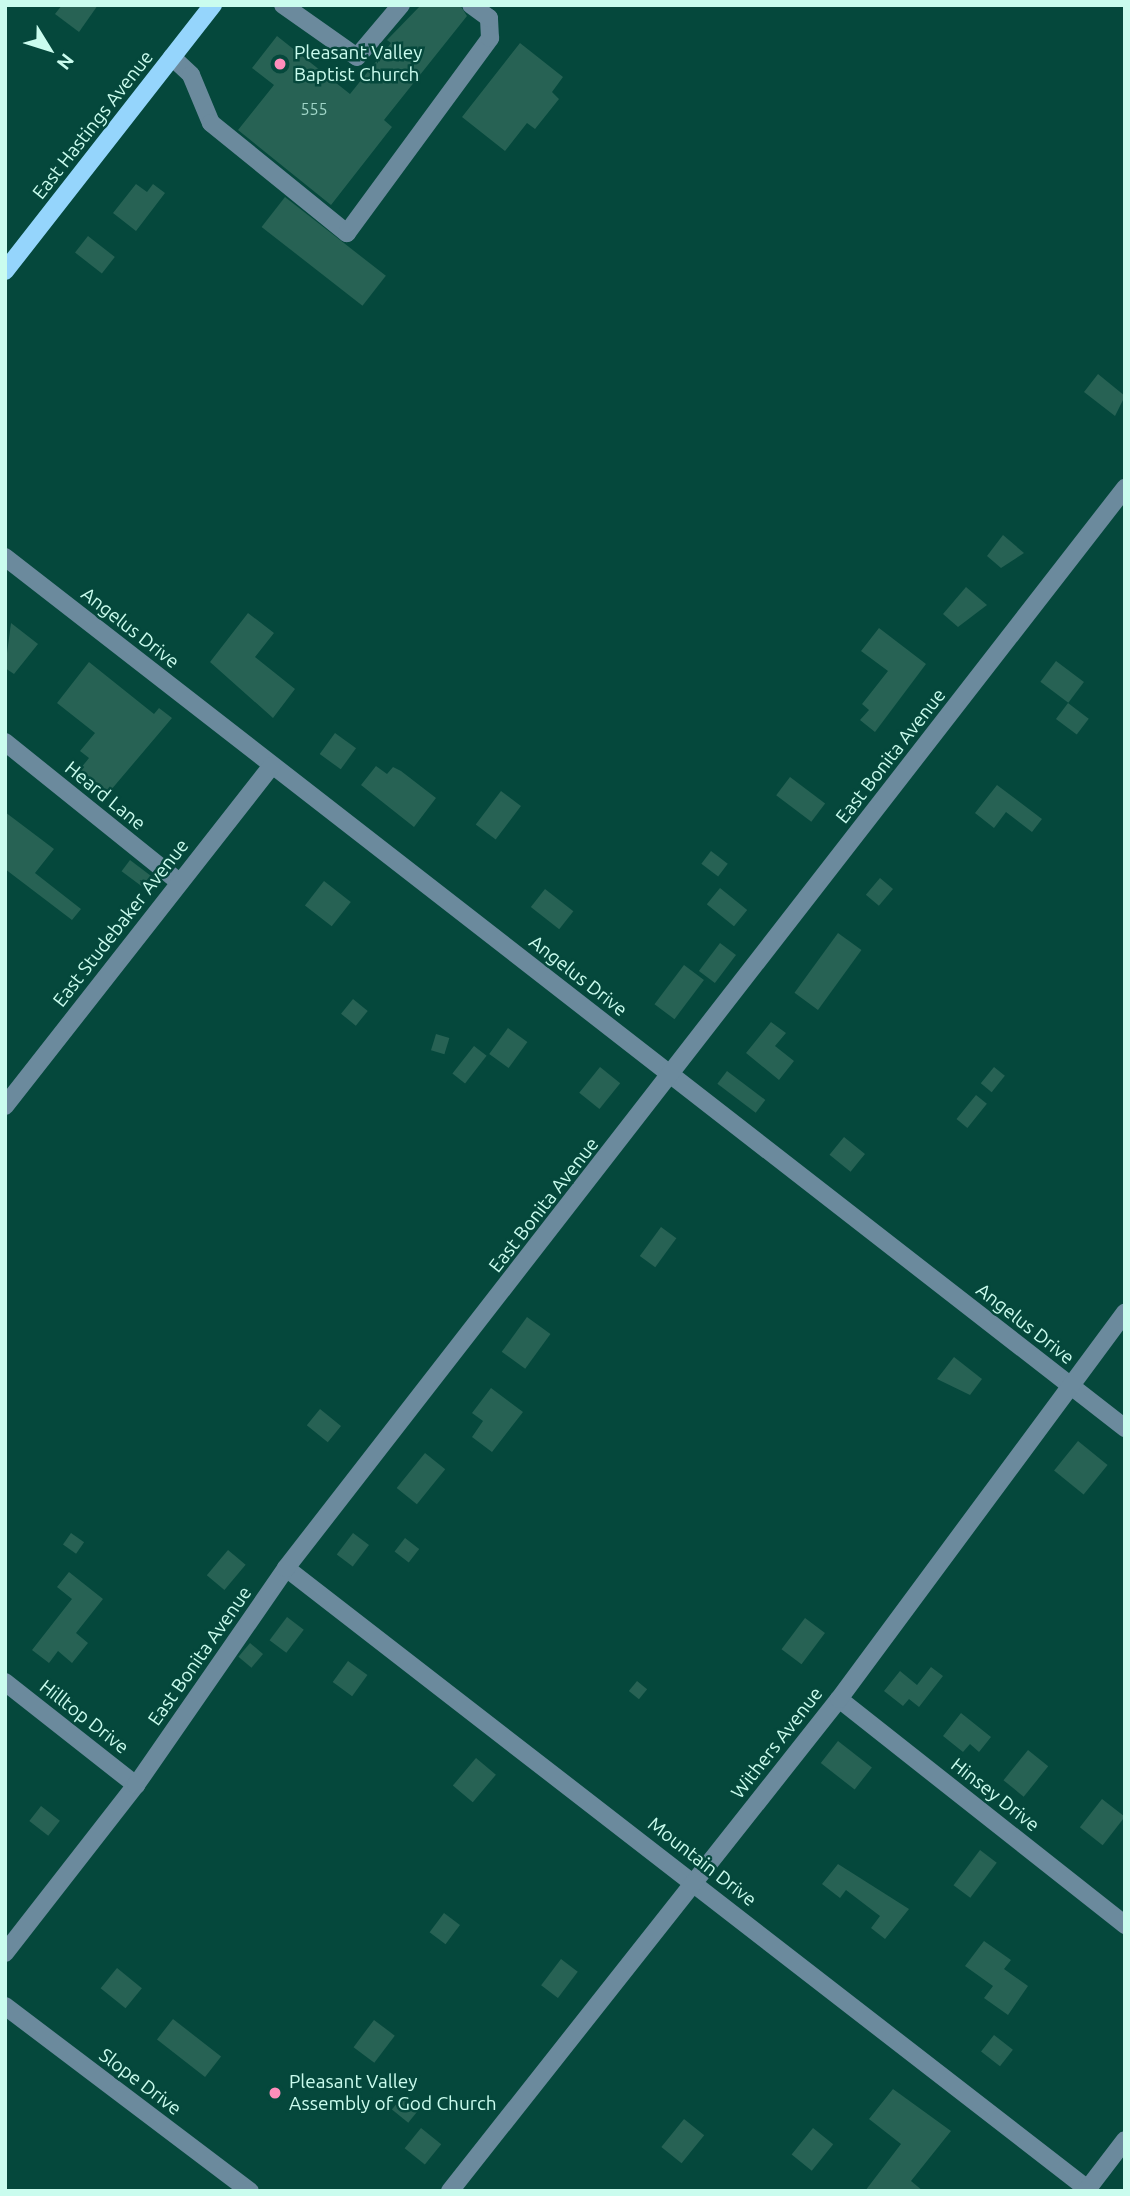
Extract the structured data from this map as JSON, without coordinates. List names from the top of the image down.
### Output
{
  "streets": {
    "main road": ["East Hastings Avenue"],
    "street": [
      "Angelus Drive",
      "East Bonita Avenue",
      "Heard Lane",
      "East Studebaker Avenue",
      "Hilltop Drive",
      "Withers Avenue",
      "Hinsey Drive",
      "Mountain Drive",
      "Slope Drive"
    ]
  },
  "crossings": [
    ["Angelus Drive", "East Bonita Avenue"],
    ["Angelus Drive", "East Studebaker Avenue"],
    ["Angelus Drive", "Withers Avenue"],
    ["East Bonita Avenue", "Hilltop Drive"],
    ["East Bonita Avenue", "Mountain Drive"],
    ["Heard Lane", "East Studebaker Avenue"],
    ["Withers Avenue", "Hinsey Drive"],
    ["Withers Avenue", "Mountain Drive"]
  ],
  "places": ["Pleasant Valley Baptist Church", "Pleasant Valley Assembly of God Church"],
  "house_numbers": ["555"],
  "north": "bottom right"
}
